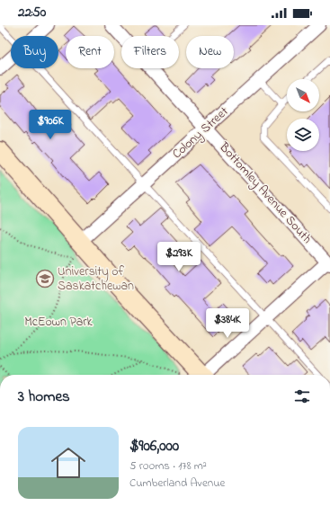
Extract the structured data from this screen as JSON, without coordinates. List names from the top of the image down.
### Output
{
  "streets": {
    "street": ["Colony Street", "Bottomley Avenue South"]
  },
  "crossings": [
    ["Colony Street", "Bottomley Avenue South"]
  ],
  "parks": ["McEown Park"],
  "places": {
    "school or university": ["University of Saskatchewan"]
  },
  "north": "bottom right",
  "page": {
    "status": "22:50",
    "chip": [
      "Buy",
      "Rent",
      "Filters",
      "New"
    ],
    "price": ["$906K", "$293K", "$384K"],
    "heading": "3 homes",
    "list": [
      {
        "name": "$906,000",
        "note": "5 rooms · 178 m² · Cumberland Avenue"
      }
    ]
  }
}
